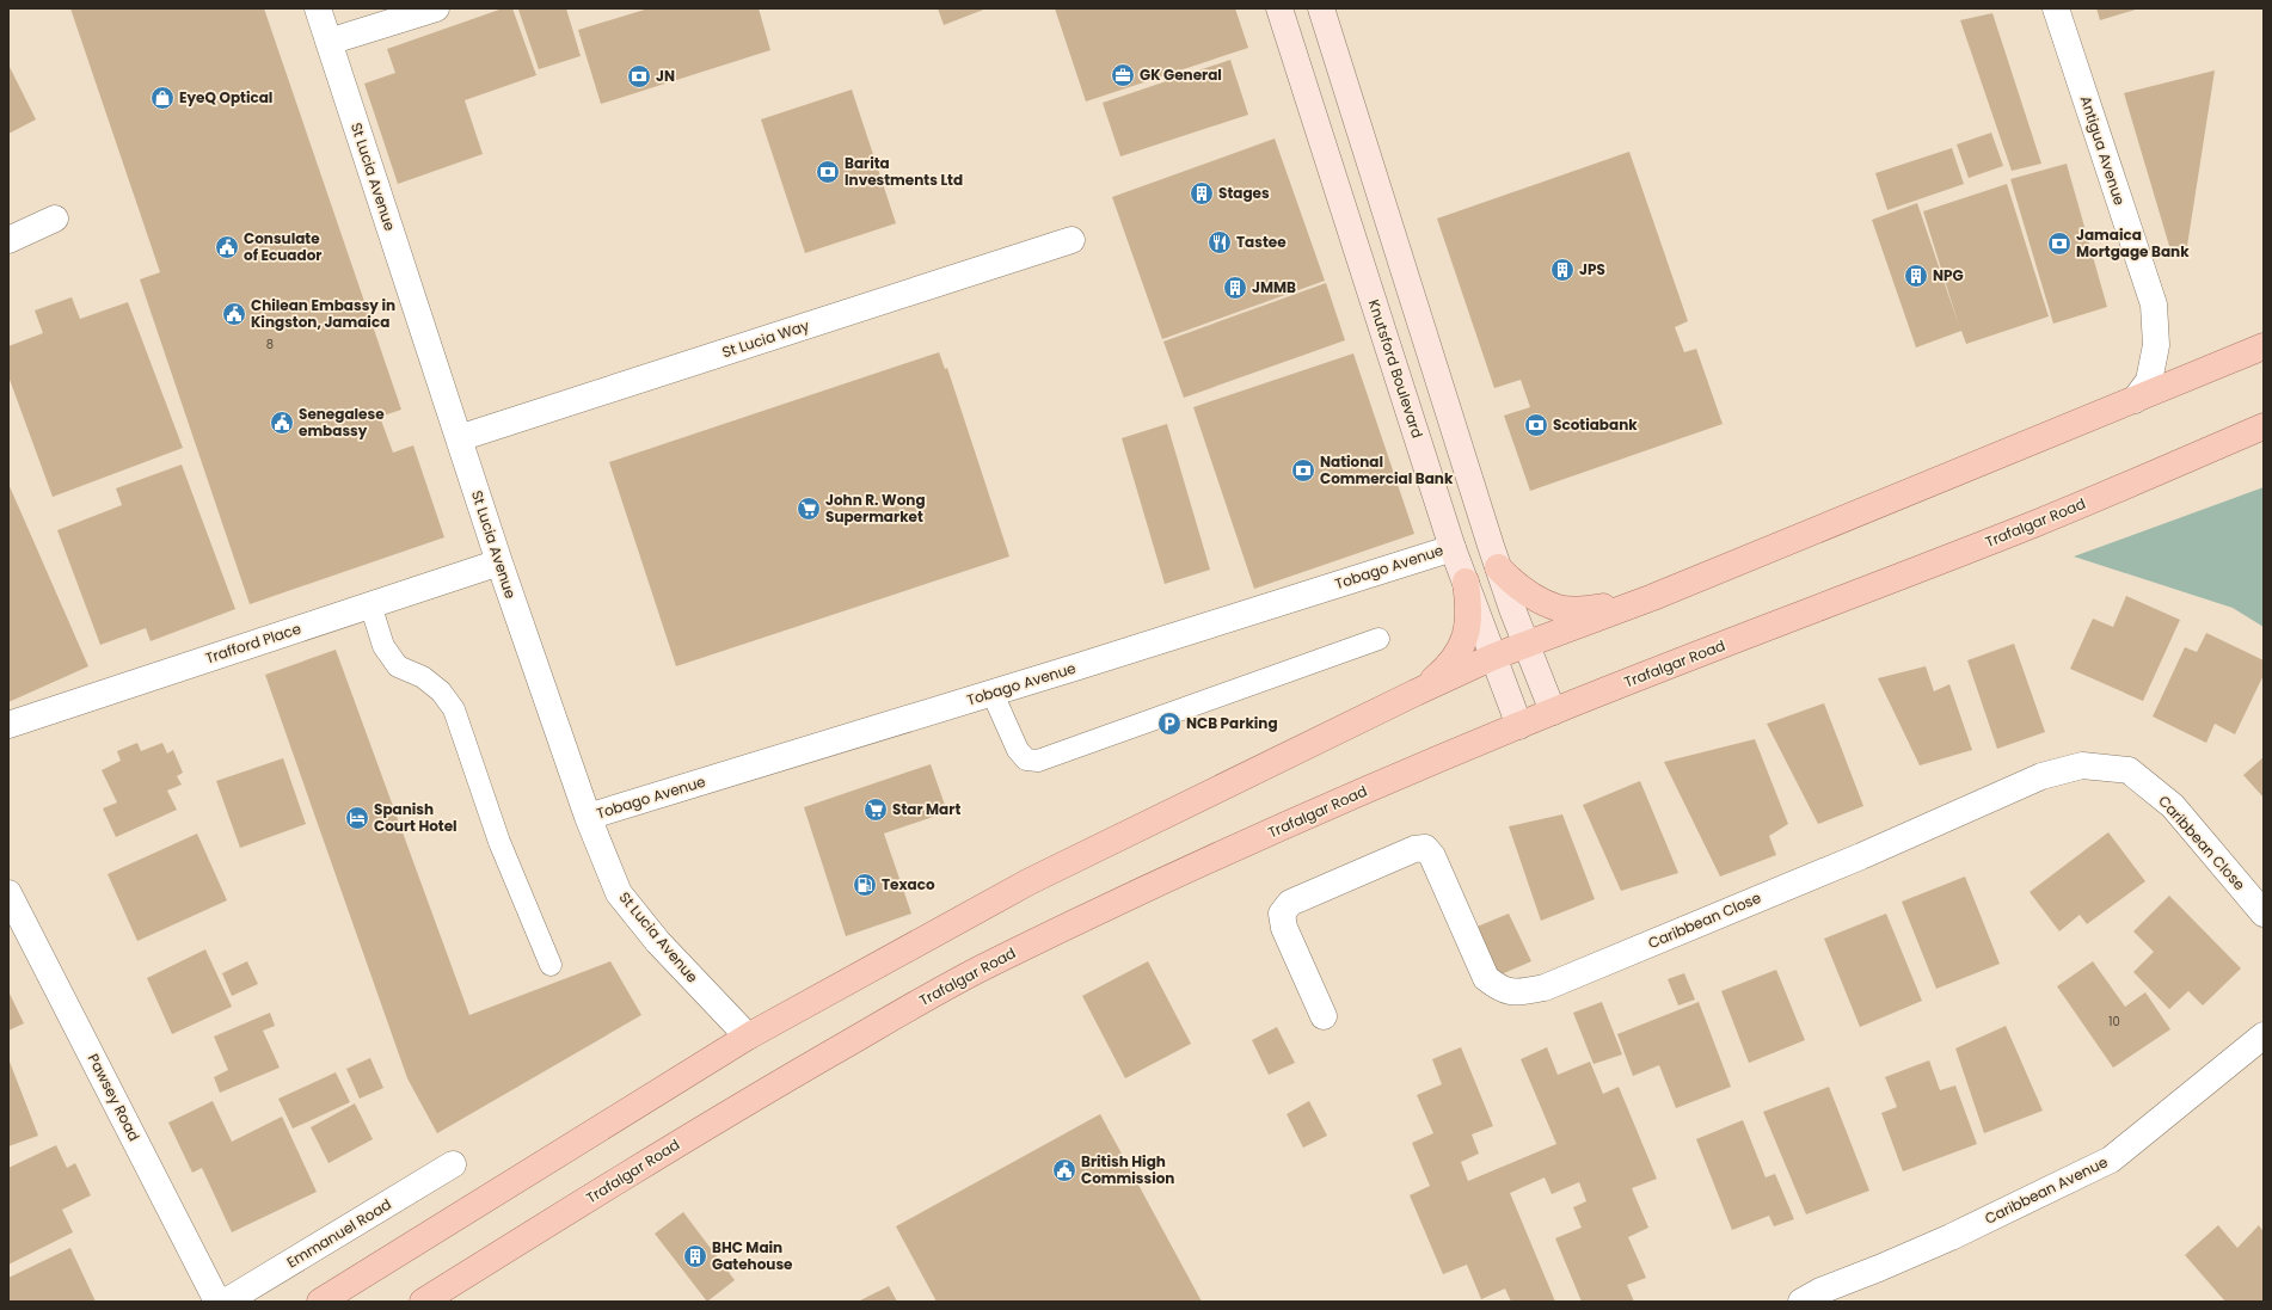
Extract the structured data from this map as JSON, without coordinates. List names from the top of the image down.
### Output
{
  "streets": {
    "main road": ["Knutsford Boulevard", "Trafalgar Road"],
    "street": [
      "Antigua Avenue",
      "St Lucia Avenue",
      "St Lucia Way",
      "Tobago Avenue",
      "Trafford Place",
      "Caribbean Close",
      "Pawsey Road",
      "Caribbean Avenue",
      "Emmanuel Road"
    ]
  },
  "crossings": [
    ["St Lucia Avenue", "St Lucia Way"],
    ["St Lucia Avenue", "Tobago Avenue"],
    ["St Lucia Avenue", "Trafford Place"],
    ["Knutsford Boulevard", "Trafalgar Road"],
    ["Knutsford Boulevard", "Tobago Avenue"]
  ],
  "places": {
    "office": ["GK General"],
    "bank": [
      "JN",
      "Barita Investments Ltd",
      "Jamaica Mortgage Bank",
      "Scotiabank",
      "National Commercial Bank"
    ],
    "shop": ["EyeQ Optical"],
    "building": [
      "Stages",
      "JPS",
      "NPG",
      "JMMB",
      "BHC Main Gatehouse"
    ],
    "restaurant": ["Tastee"],
    "public building": [
      "Consulate of Ecuador",
      "Chilean Embassy in Kingston, Jamaica",
      "Senegalese embassy",
      "British High Commission"
    ],
    "supermarket": ["John R. Wong Supermarket", "Star Mart"],
    "parking": ["NCB Parking"],
    "hotel": ["Spanish Court Hotel"],
    "fuel station": ["Texaco"]
  },
  "house_numbers": ["8", "10"]
}
